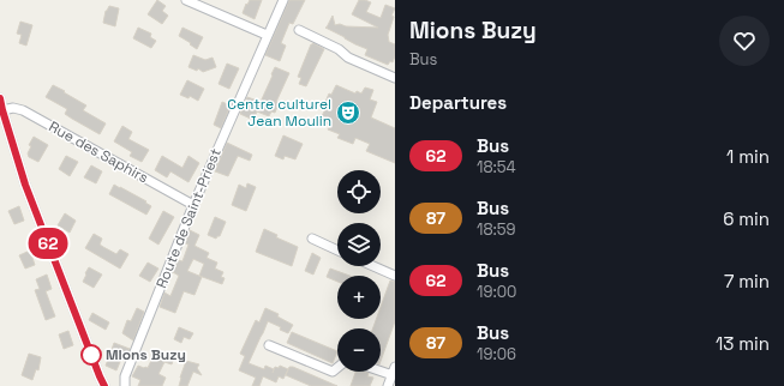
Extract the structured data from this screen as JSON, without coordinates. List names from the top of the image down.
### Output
{
  "streets": {
    "street": ["Rue des Saphirs", "Route de Saint-Priest"]
  },
  "crossings": [
    ["Rue des Saphirs", "Route de Saint-Priest"]
  ],
  "places": {
    "theatre": ["Centre culturel Jean Moulin"],
    "other": ["Mions Buzy"]
  },
  "lines": ["bus line 62"],
  "page": {
    "on_map": "62",
    "heading": [
      ["Mions Buzy", "Bus"],
      "Departures"
    ],
    "list": [
      {
        "mark": "62",
        "name": "Bus",
        "note": "18:54",
        "value": "1 min"
      },
      {
        "mark": "87",
        "name": "Bus",
        "note": "18:59",
        "value": "6 min"
      },
      {
        "mark": "62",
        "name": "Bus",
        "note": "19:00",
        "value": "7 min"
      },
      {
        "mark": "87",
        "name": "Bus",
        "note": "19:06",
        "value": "13 min"
      }
    ],
    "map_buttons": ["+", "−"]
  }
}
